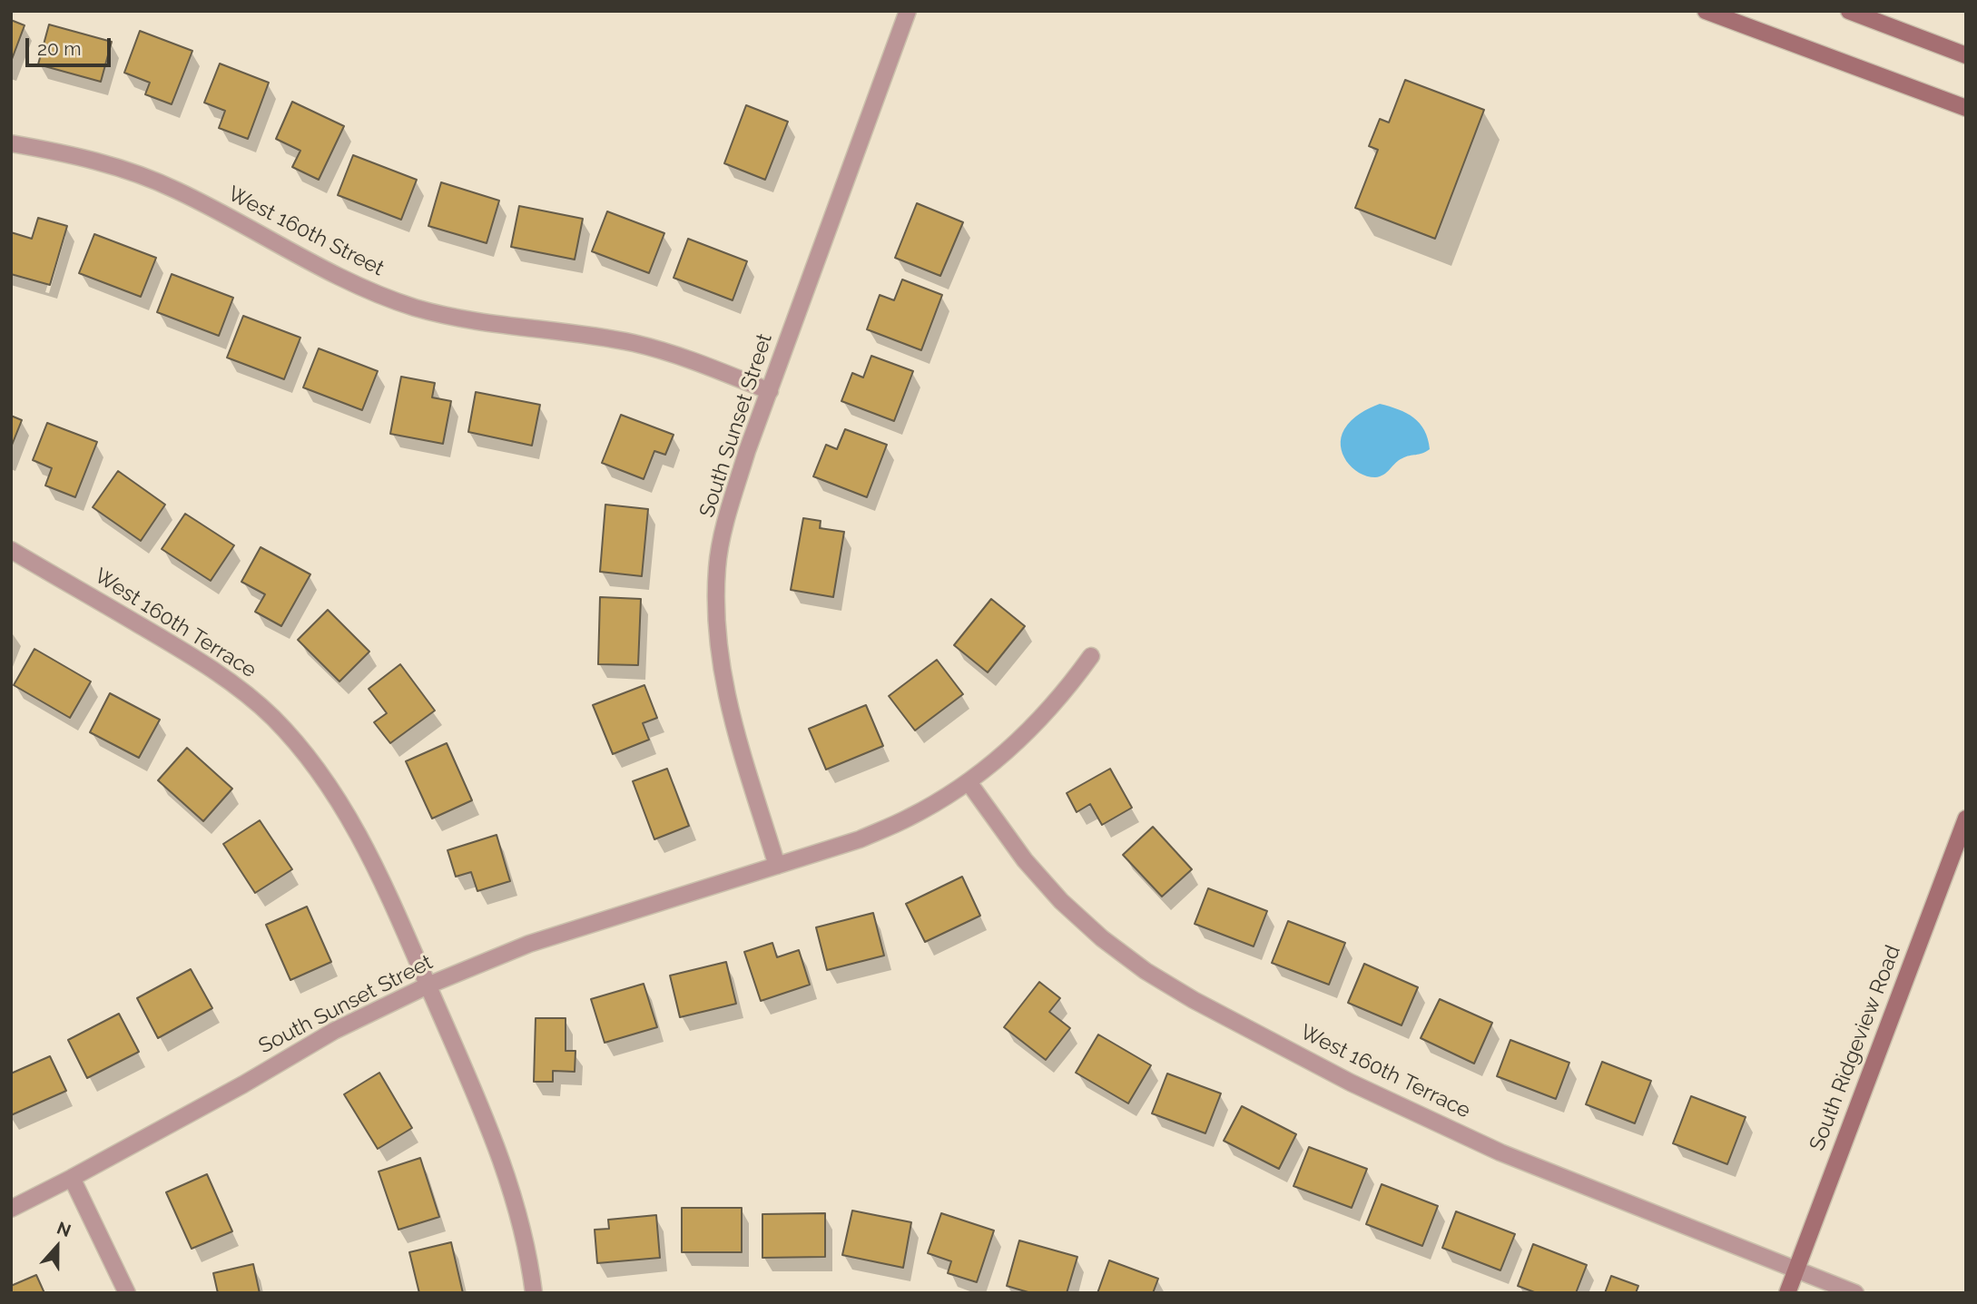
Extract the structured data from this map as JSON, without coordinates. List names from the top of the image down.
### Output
{
  "streets": {
    "main road": ["South Ridgeview Road"],
    "street": ["West 160th Street", "South Sunset Street", "West 160th Terrace"]
  },
  "crossings": [
    ["West 160th Street", "South Sunset Street"],
    ["South Sunset Street", "West 160th Terrace"],
    ["West 160th Terrace", "South Ridgeview Road"]
  ],
  "scale_bar": "20 m",
  "north": "top"
}
